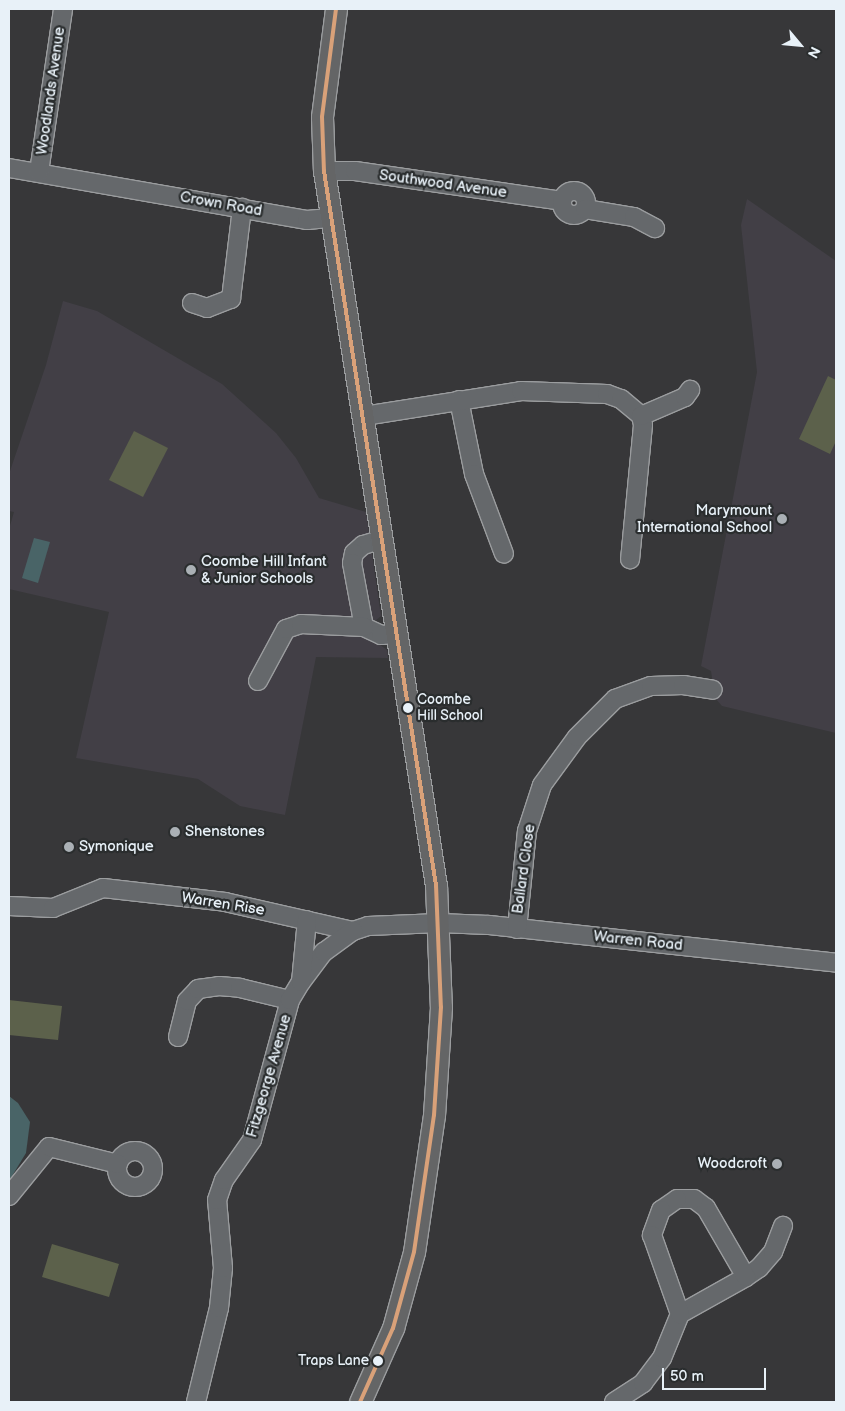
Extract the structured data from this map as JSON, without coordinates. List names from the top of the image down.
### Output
{
  "streets": {
    "street": [
      "Woodlands Avenue",
      "Southwood Avenue",
      "Crown Road",
      "Ballard Close",
      "Warren Rise",
      "Warren Road",
      "Fitzgeorge Avenue"
    ]
  },
  "crossings": [
    ["Woodlands Avenue", "Crown Road"],
    ["Ballard Close", "Warren Road"],
    ["Warren Rise", "Warren Road"],
    ["Warren Rise", "Fitzgeorge Avenue"]
  ],
  "places": [
    "Marymount International School",
    "Coombe Hill Infant & Junior Schools",
    "Coombe Hill School",
    "Shenstones",
    "Symonique",
    "Woodcroft",
    "Traps Lane"
  ],
  "scale_bar": "50 m",
  "north": "bottom right"
}
